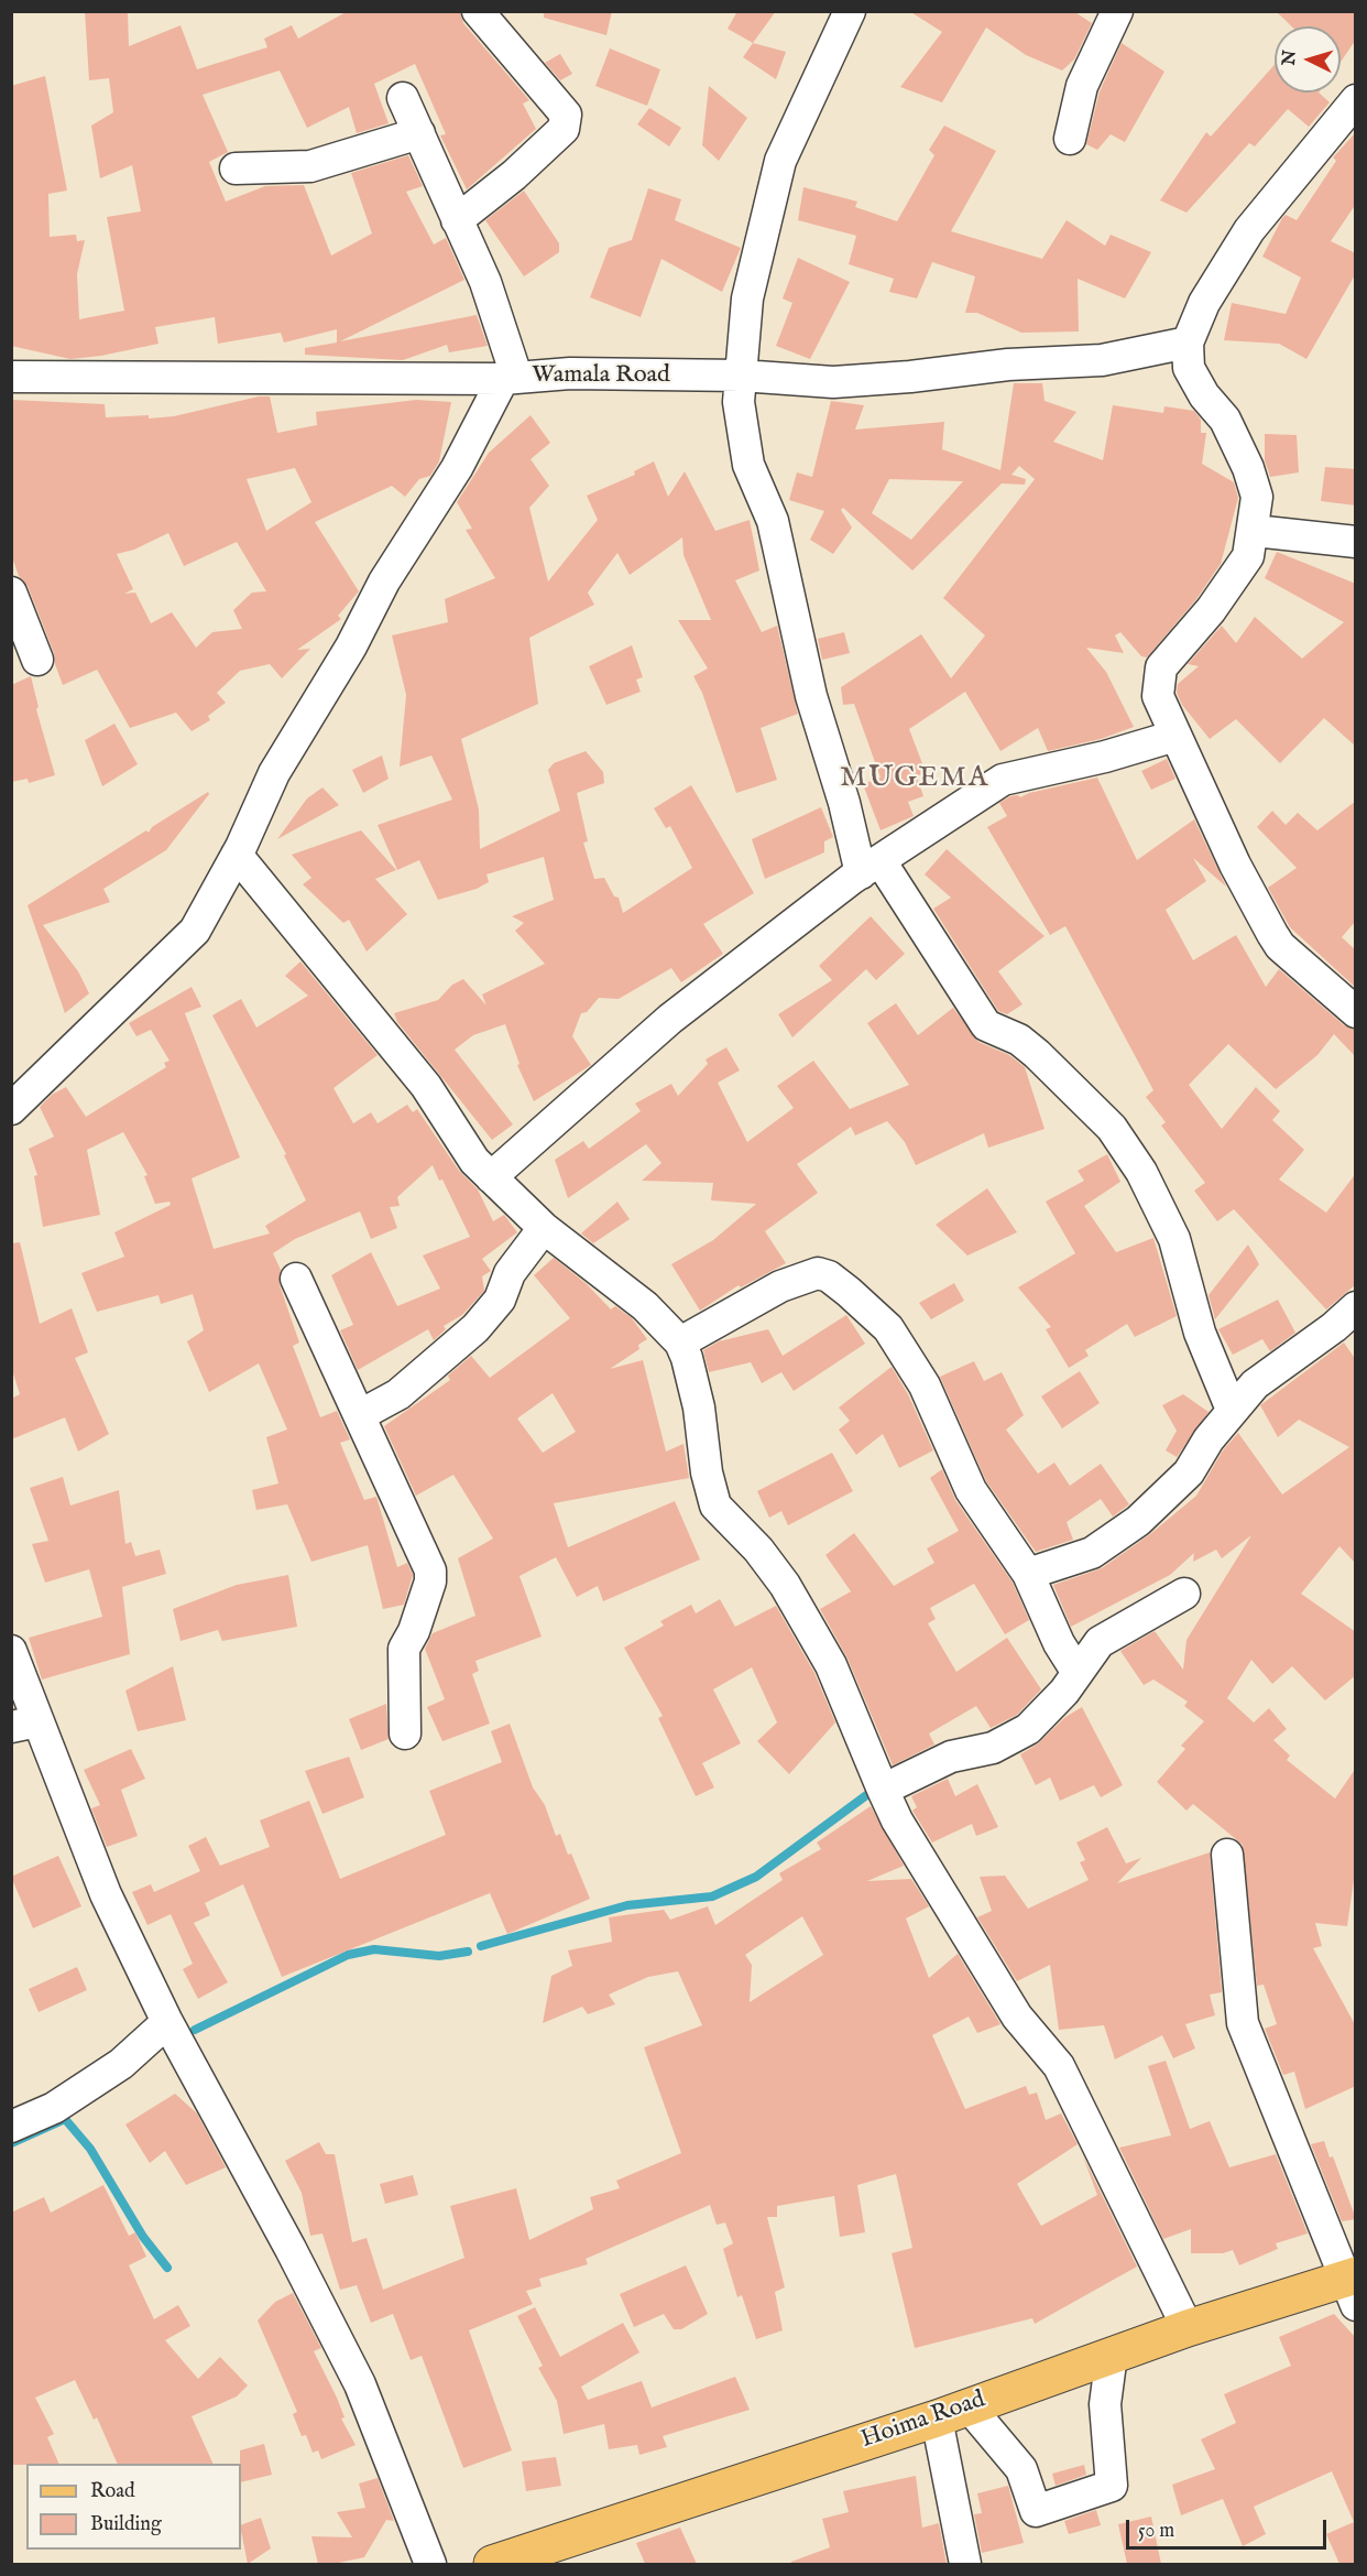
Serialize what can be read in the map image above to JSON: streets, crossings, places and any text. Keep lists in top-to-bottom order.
{
  "streets": {
    "main road": ["Hoima Road"],
    "street": ["Wamala Road"]
  },
  "districts": ["MUGEMA"],
  "legend": ["Road", "Building"],
  "scale_bar": "50 m",
  "north": "left"
}
